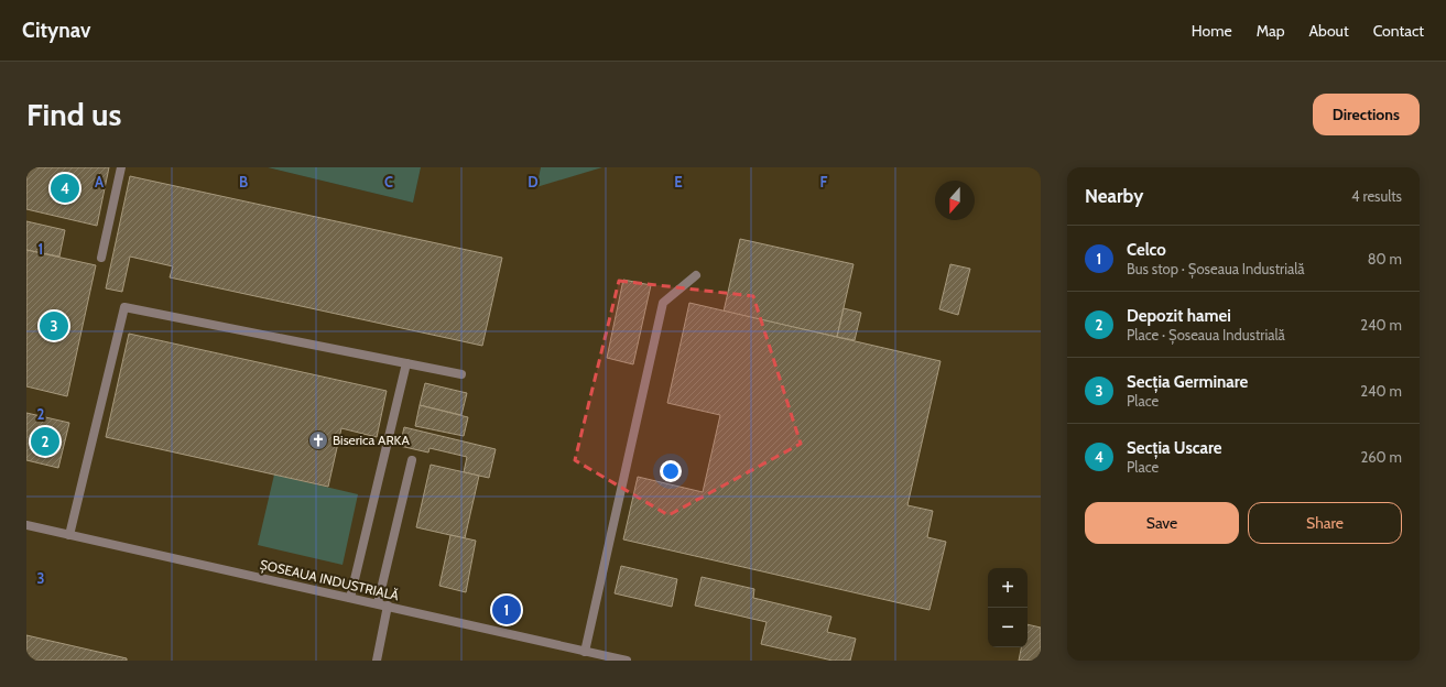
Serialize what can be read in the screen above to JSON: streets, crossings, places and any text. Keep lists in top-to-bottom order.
{
  "streets": {
    "street": ["ȘOSEAUA INDUSTRIALĂ"]
  },
  "places": {
    "church": ["Biserica ARKA"]
  },
  "north": "bottom",
  "page": {
    "header": "Citynav",
    "nav": [
      "Home",
      "Map",
      "About",
      "Contact"
    ],
    "buttons": [
      "Directions",
      ["Save", "Share"]
    ],
    "title": "Find us",
    "heading": ["Nearby", "4 results"],
    "pins": [
      "4",
      "3",
      "2",
      "1"
    ],
    "list": [
      {
        "mark": "1",
        "name": "Celco",
        "note": "Bus stop · Șoseaua Industrială",
        "value": "80 m"
      },
      {
        "mark": "2",
        "name": "Depozit hamei",
        "note": "Place · Șoseaua Industrială",
        "value": "240 m"
      },
      {
        "mark": "3",
        "name": "Secția Germinare",
        "note": "Place",
        "value": "240 m"
      },
      {
        "mark": "4",
        "name": "Secția Uscare",
        "note": "Place",
        "value": "260 m"
      }
    ],
    "map_buttons": ["+", "−"]
  },
  "grid": {
    "columns": [
      "A",
      "B",
      "C",
      "D",
      "E",
      "F"
    ],
    "rows": ["1", "2", "3"]
  }
}
